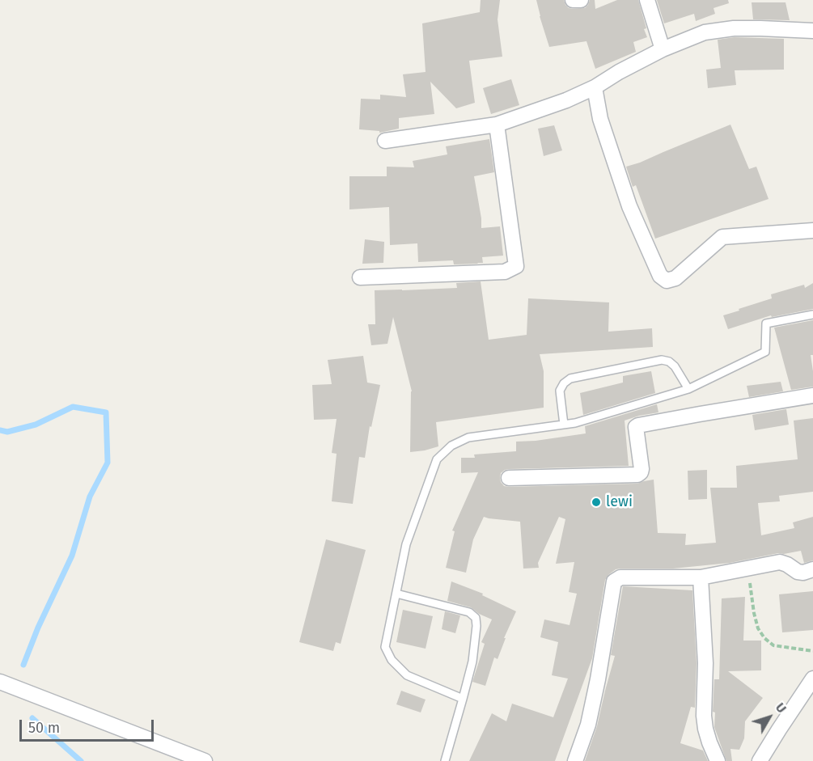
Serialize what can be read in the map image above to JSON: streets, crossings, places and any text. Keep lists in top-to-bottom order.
{
  "places": ["lewi"],
  "scale_bar": "50 m",
  "north": "top right"
}
